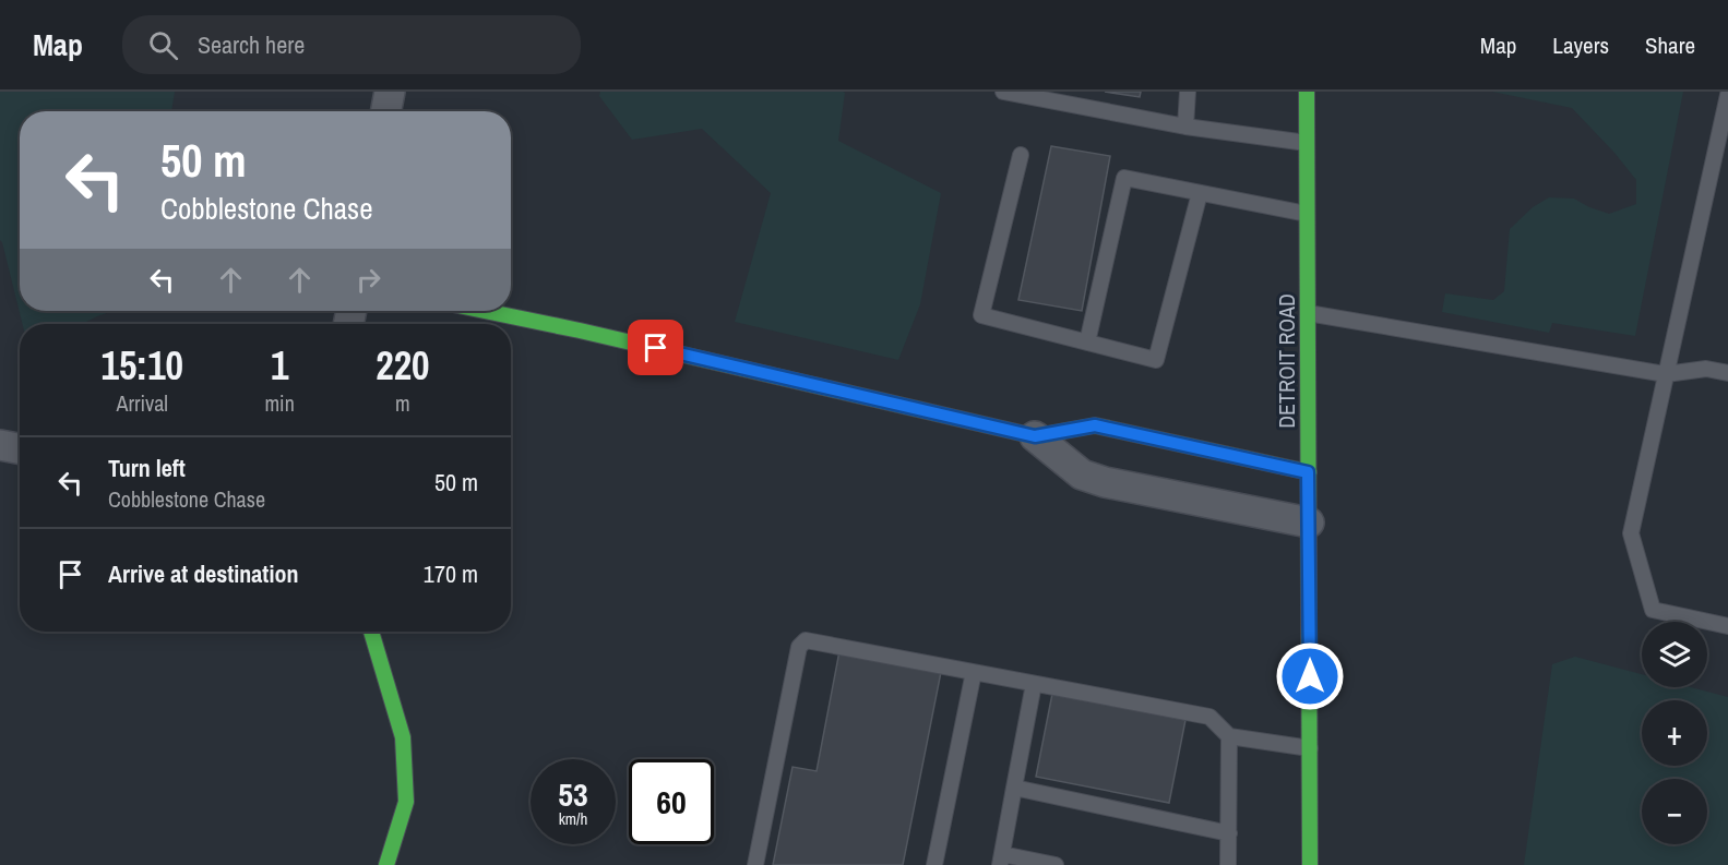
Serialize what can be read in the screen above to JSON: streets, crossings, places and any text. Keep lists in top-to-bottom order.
{
  "streets": {
    "street": ["DETROIT ROAD"]
  },
  "page": {
    "header": "Map",
    "search": "Search here",
    "nav": ["Map", "Layers", "Share"],
    "turn": ["50 m", "Cobblestone Chase"],
    "eta": [
      "15:10",
      "Arrival",
      "1",
      "min",
      "220",
      "m"
    ],
    "list": [
      {
        "name": "Turn left",
        "note": "Cobblestone Chase",
        "value": "50 m"
      },
      {
        "name": "Arrive at destination",
        "value": "170 m"
      }
    ],
    "map_buttons": ["+", "−"],
    "speed": "53 km/h",
    "limit": "60"
  }
}
